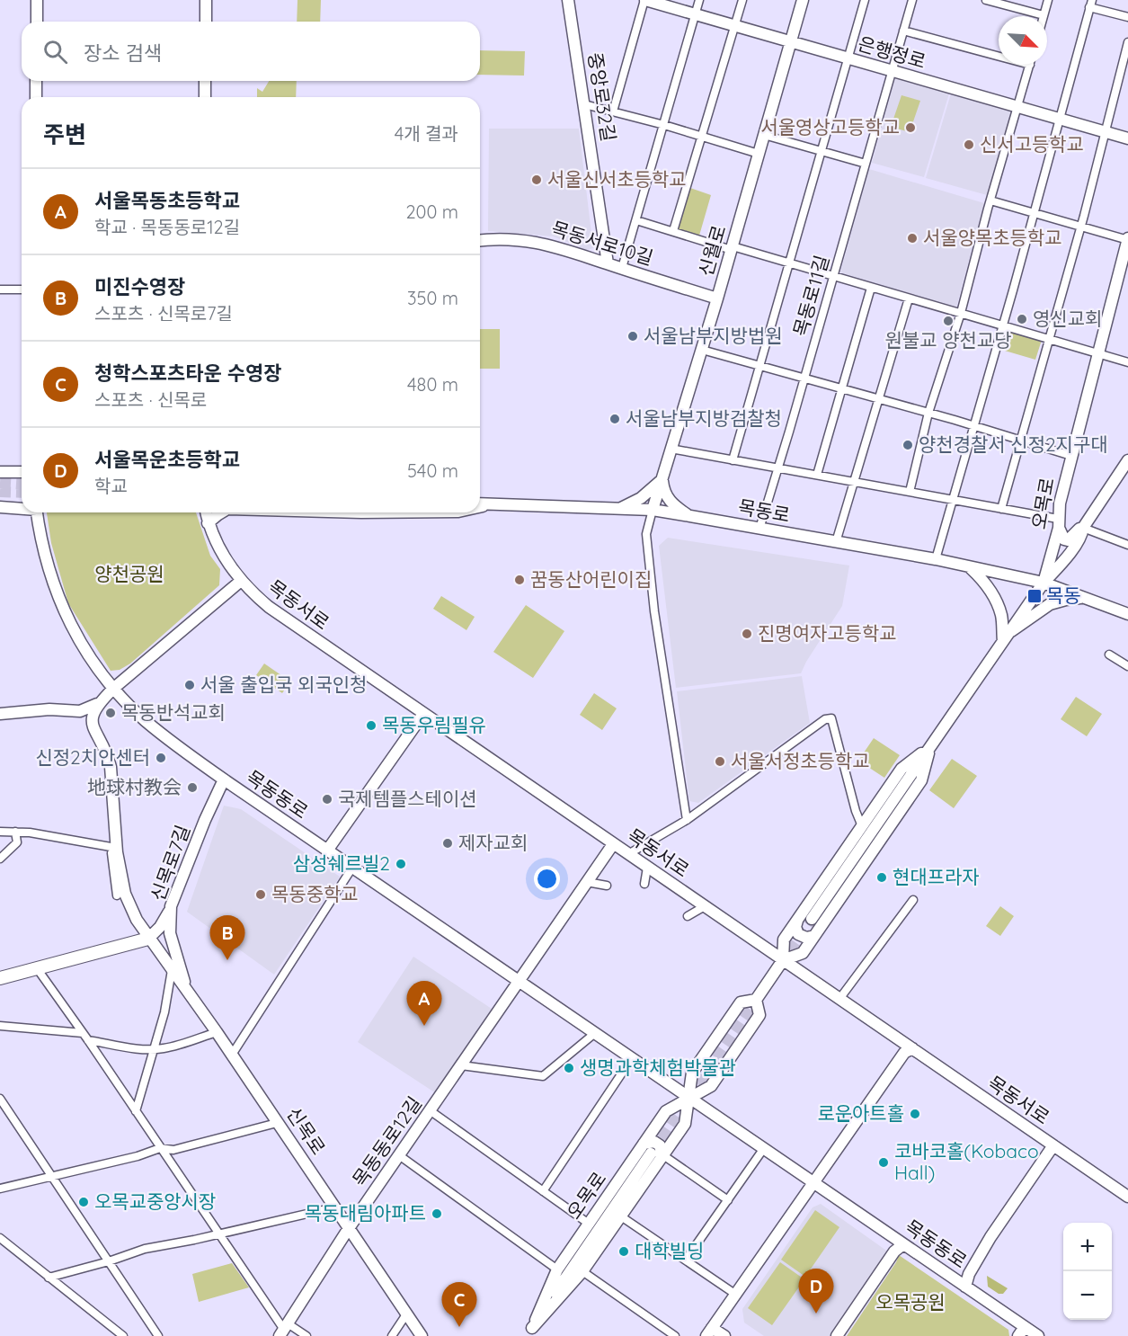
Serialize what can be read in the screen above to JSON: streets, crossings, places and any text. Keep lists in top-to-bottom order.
{
  "streets": {
    "main road": [
      "은행정로",
      "중앙로32길",
      "목동서로10길",
      "신월로",
      "오목로",
      "목동로",
      "목동서로",
      "목동동로",
      "신목로7길",
      "신목로",
      "목동동로12길"
    ],
    "street": ["목동로11길"]
  },
  "crossings": [
    ["은행정로", "신월로"],
    ["은행정로", "목동로11길"],
    ["중앙로32길", "목동서로10길"],
    ["목동서로10길", "신월로"],
    ["신월로", "목동로"],
    ["목동로11길", "목동로"],
    ["오목로", "목동로"],
    ["오목로", "목동서로"],
    ["오목로", "목동동로"],
    ["목동서로", "목동동로12길"],
    ["목동동로", "신목로7길"],
    ["목동동로", "목동동로12길"],
    ["신목로7길", "신목로"],
    ["신목로", "목동동로12길"]
  ],
  "parks": ["양천공원", "오목공원"],
  "places": {
    "other": [
      "서울영상고등학교",
      "신서고등학교",
      "서울신서초등학교",
      "서울양목초등학교",
      "영신교회",
      "원불교 양천교당",
      "서울남부지방법원",
      "서울남부지방검찰청",
      "양천경찰서 신정2지구대",
      "꿈동산어린이집",
      "진명여자고등학교",
      "서울 출입국 외국인청",
      "목동반석교회",
      "목동우림필유",
      "신정2치안센터",
      "서울서정초등학교",
      "地球村教会",
      "국제템플스테이션",
      "제자교회",
      "삼성쉐르빌2",
      "현대프라자",
      "목동중학교",
      "생명과학체험박물관",
      "로운아트홀",
      "코바코홀(Kobaco Hall)",
      "오목교중앙시장",
      "목동대림아파트",
      "대학빌딩"
    ],
    "transit": ["목동"]
  },
  "north": "bottom right",
  "page": {
    "search": "장소 검색",
    "heading": ["주변", "4개 결과"],
    "list": [
      {
        "mark": "A",
        "name": "서울목동초등학교",
        "note": "학교 · 목동동로12길",
        "value": "200 m"
      },
      {
        "mark": "B",
        "name": "미진수영장",
        "note": "스포츠 · 신목로7길",
        "value": "350 m"
      },
      {
        "mark": "C",
        "name": "청학스포츠타운 수영장",
        "note": "스포츠 · 신목로",
        "value": "480 m"
      },
      {
        "mark": "D",
        "name": "서울목운초등학교",
        "note": "학교",
        "value": "540 m"
      }
    ],
    "pins": [
      "B",
      "A",
      "D",
      "C"
    ],
    "map_buttons": ["+", "−"]
  }
}
